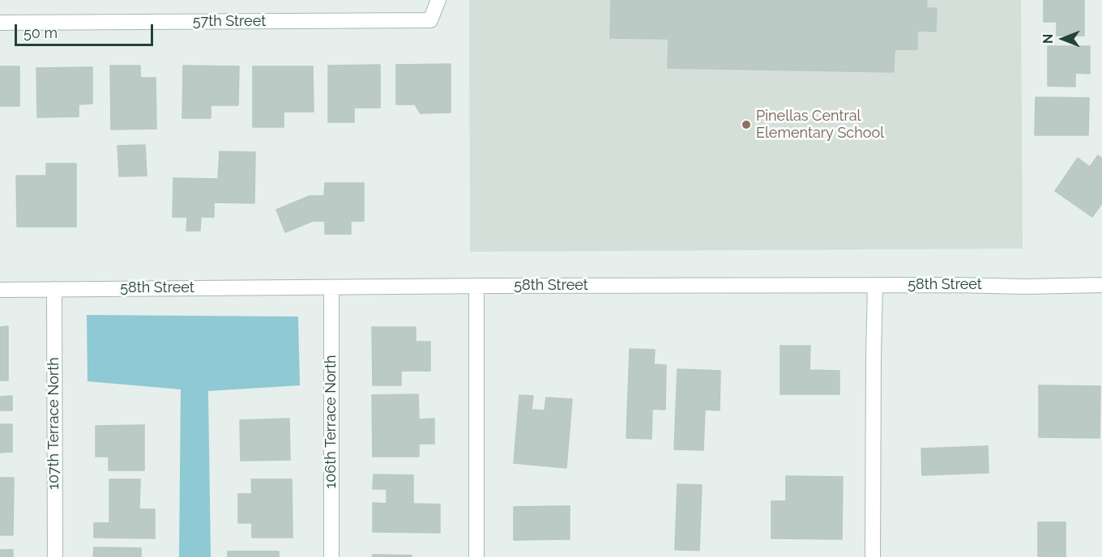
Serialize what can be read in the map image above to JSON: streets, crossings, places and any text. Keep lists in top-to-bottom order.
{
  "streets": {
    "street": [
      "57th Street",
      "58th Street",
      "106th Terrace North",
      "107th Terrace North"
    ]
  },
  "crossings": [
    ["58th Street", "106th Terrace North"],
    ["58th Street", "107th Terrace North"]
  ],
  "places": ["Pinellas Central Elementary School"],
  "scale_bar": "50 m",
  "north": "left"
}
